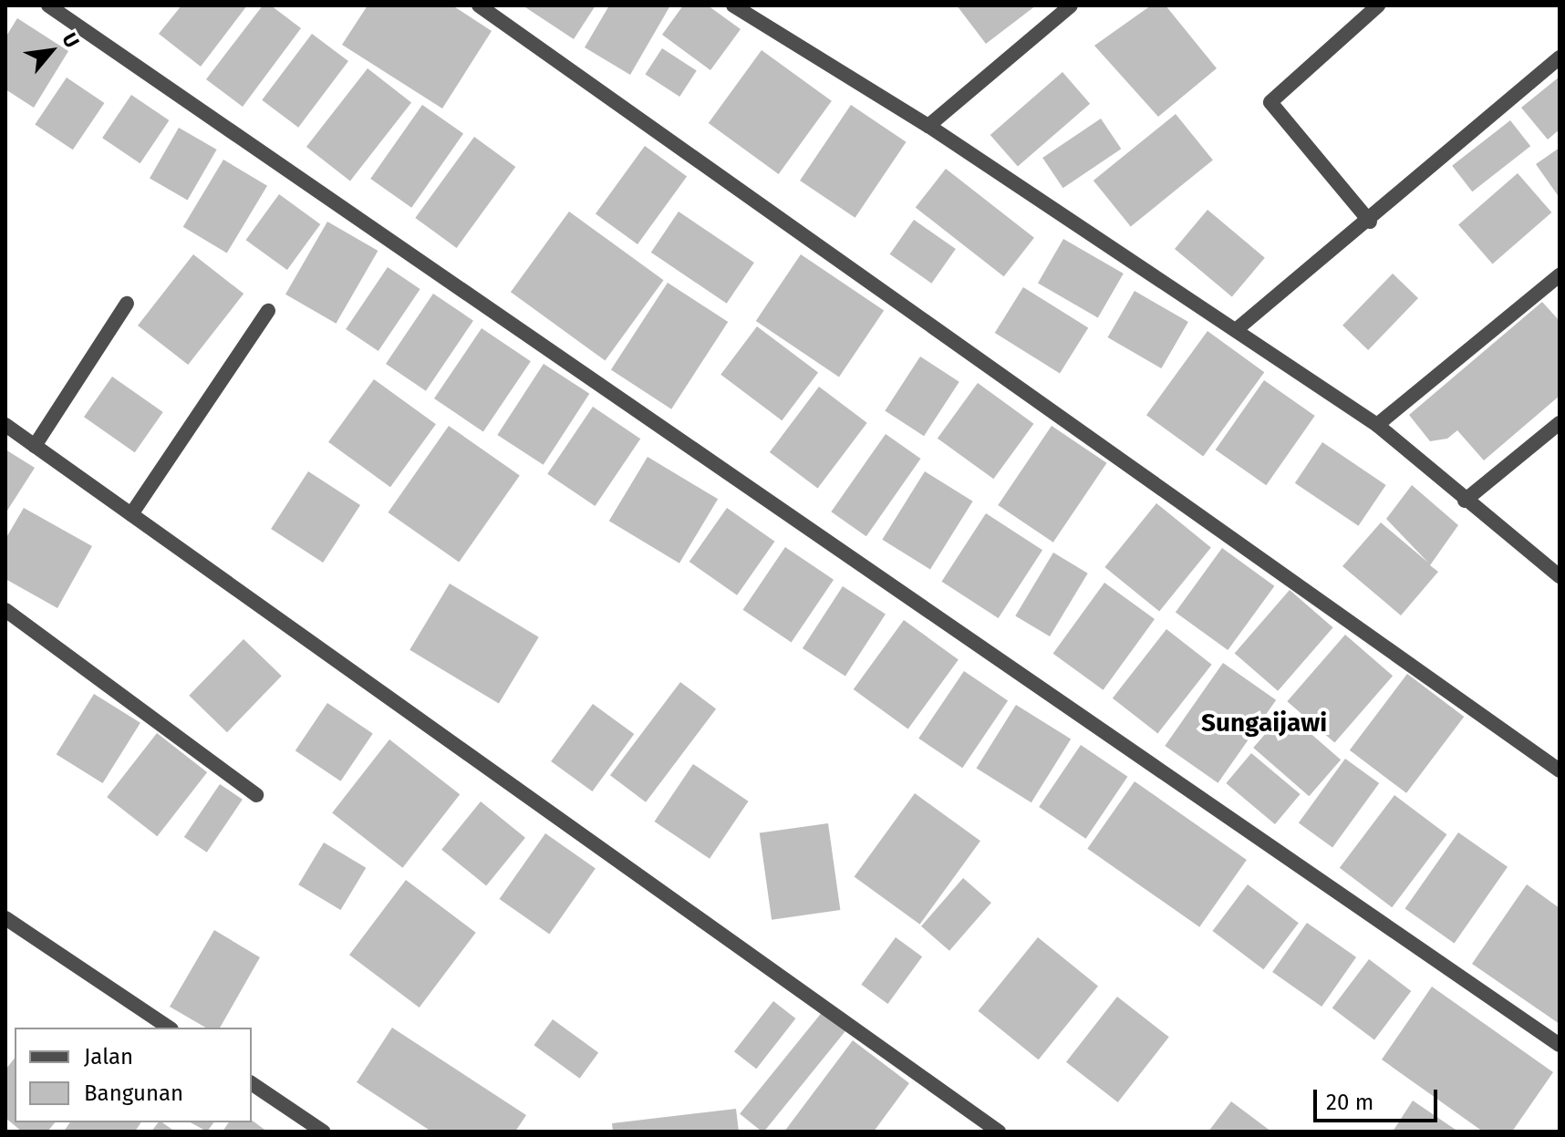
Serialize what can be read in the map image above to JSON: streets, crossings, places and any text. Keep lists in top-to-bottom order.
{
  "districts": ["Sungaijawi"],
  "legend": ["Jalan", "Bangunan"],
  "scale_bar": "20 m",
  "north": "top right"
}
